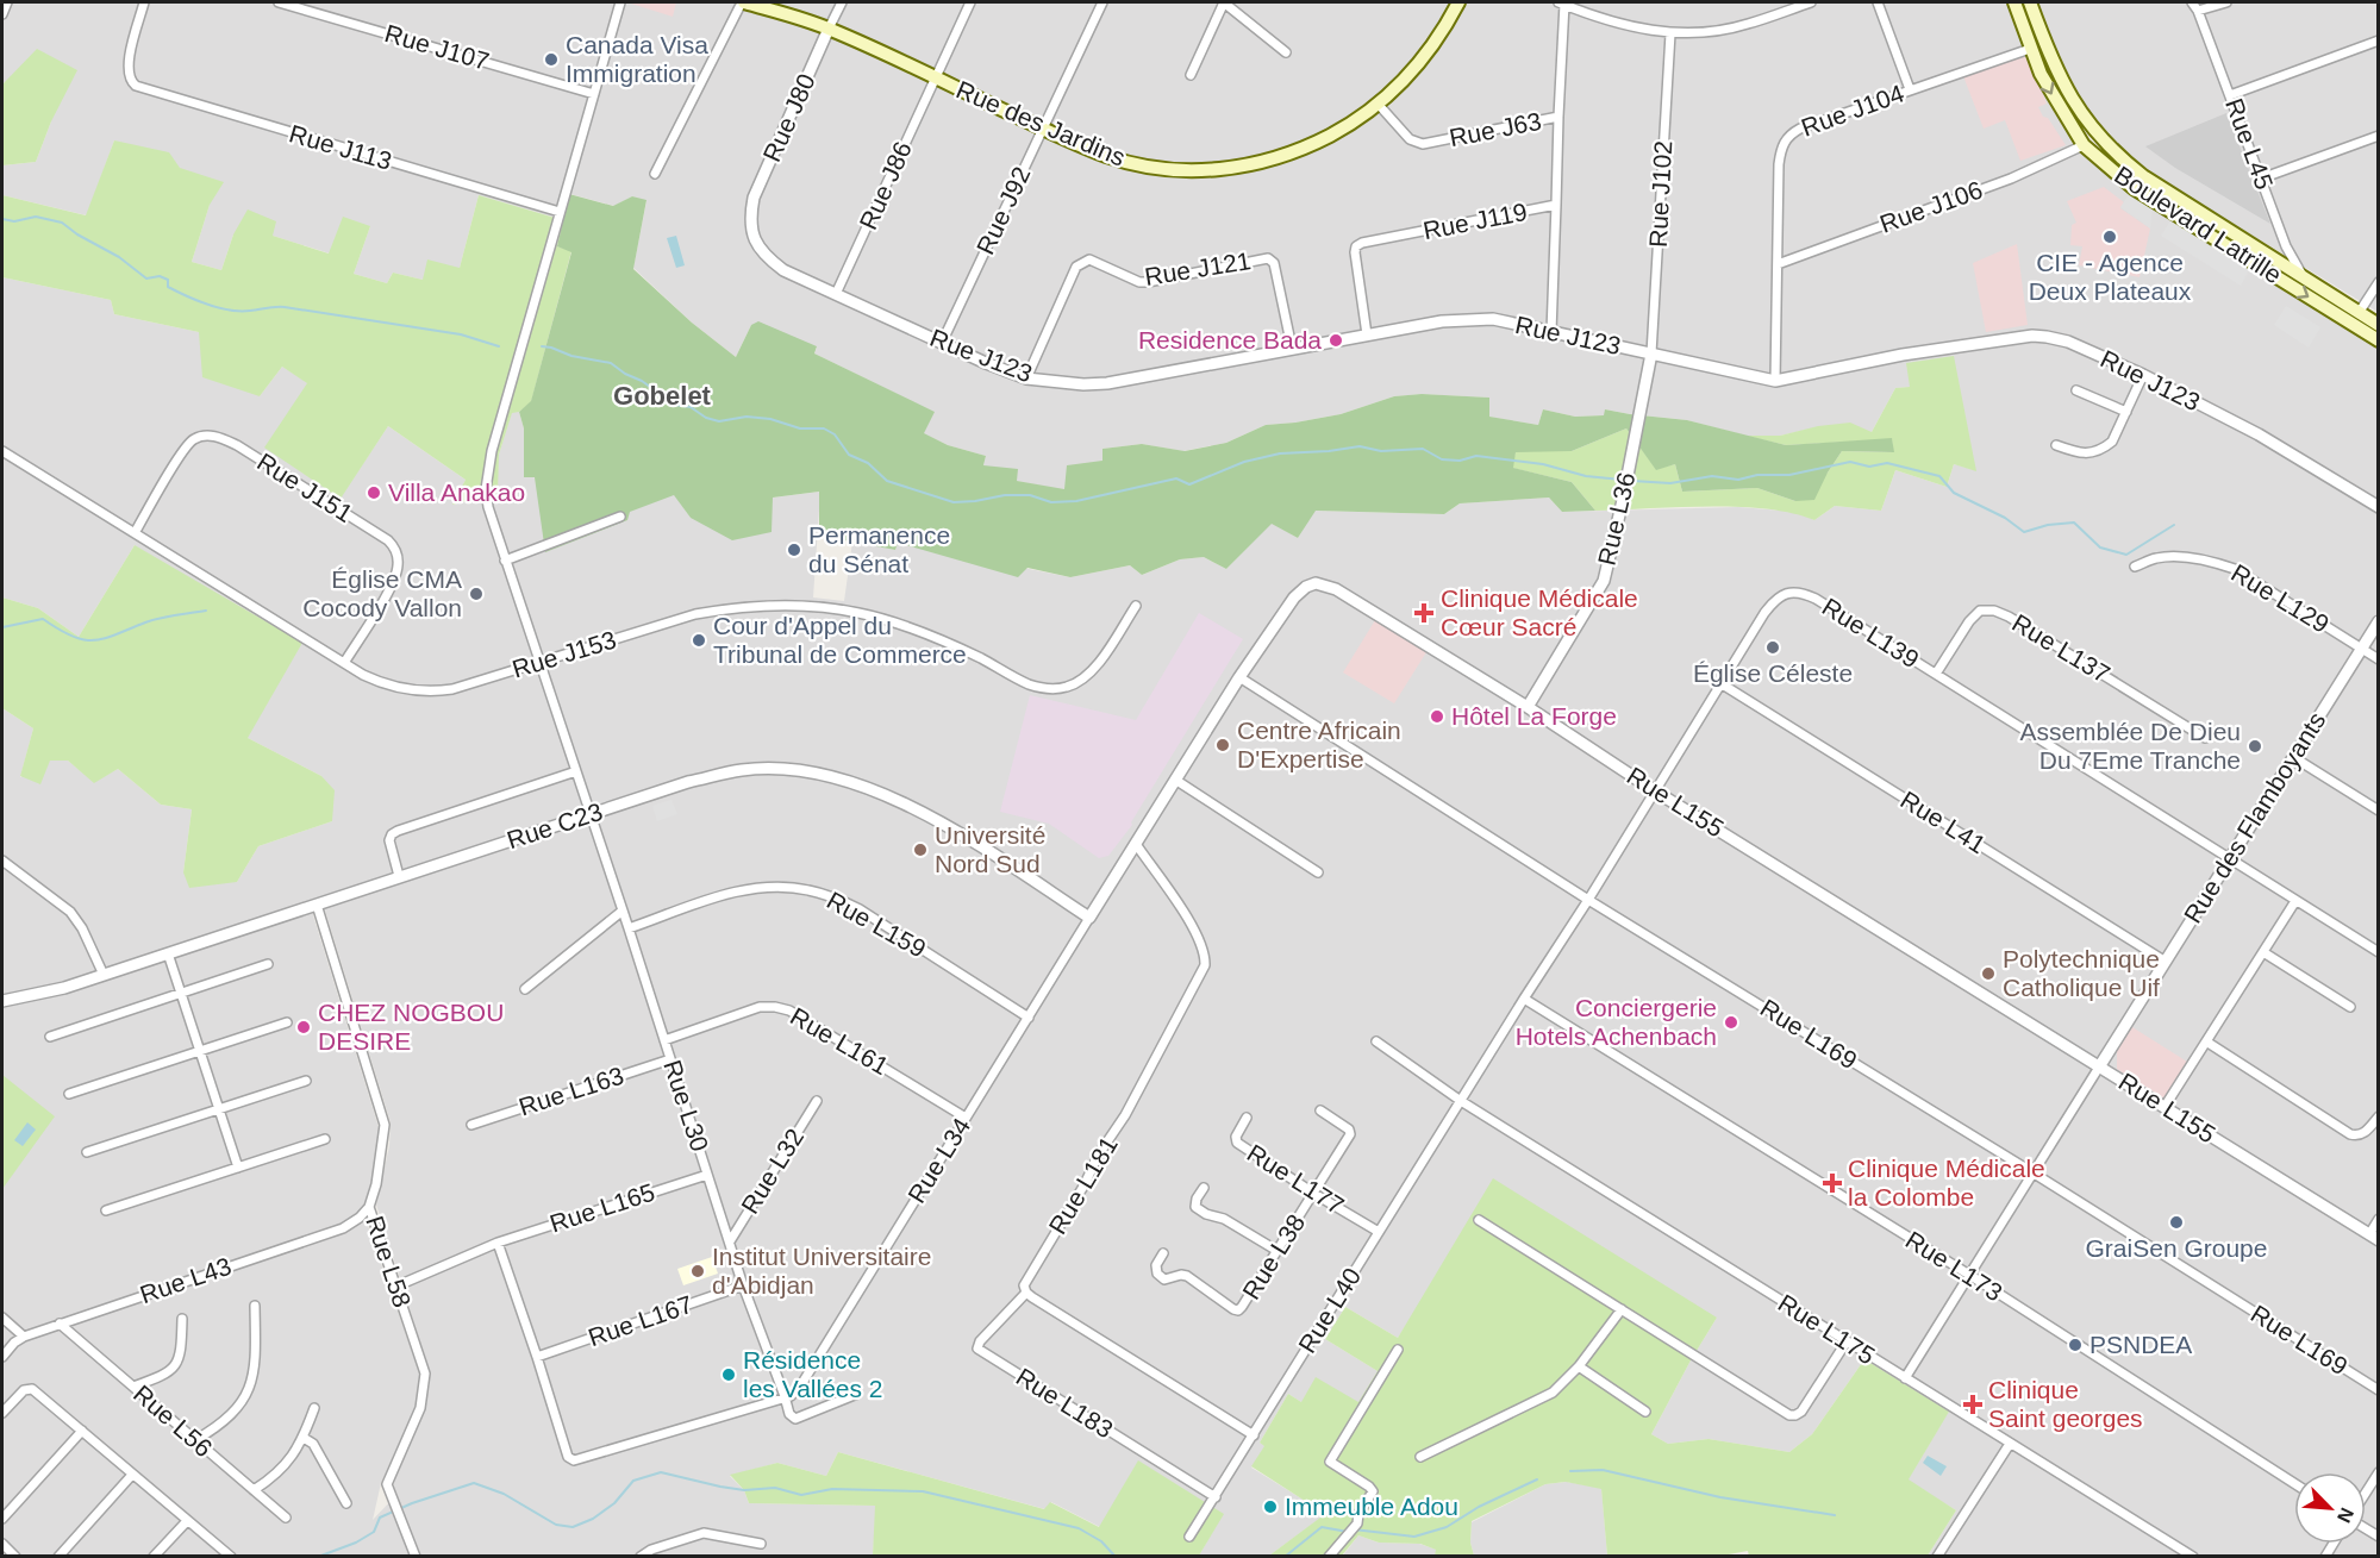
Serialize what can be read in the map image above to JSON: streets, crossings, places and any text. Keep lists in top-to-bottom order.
{
  "streets": {
    "main road": ["Rue des Jardins", "Boulevard Latrille"],
    "street": [
      "Rue J107",
      "Rue J104",
      "Rue J80",
      "Rue J63",
      "Rue L45",
      "Rue J113",
      "Rue J86",
      "Rue J102",
      "Rue J106",
      "Rue J92",
      "Rue J119",
      "Rue J121",
      "Rue J123",
      "Rue J151",
      "Rue L36",
      "Rue L129",
      "Rue L139",
      "Rue L137",
      "Rue J153",
      "Rue L155",
      "Rue des Flamboyants",
      "Rue L41",
      "Rue C23",
      "Rue L159",
      "Rue L169",
      "Rue L161",
      "Rue L163",
      "Rue L30",
      "Rue L34",
      "Rue L32",
      "Rue L177",
      "Rue L181",
      "Rue L165",
      "Rue L38",
      "Rue L58",
      "Rue L173",
      "Rue L43",
      "Rue L40",
      "Rue L167",
      "Rue L175",
      "Rue L183",
      "Rue L56"
    ]
  },
  "crossings": [
    ["Rue J107", "Rue L30"],
    ["Rue J104", "Rue J106"],
    ["Rue J104", "Boulevard Latrille"],
    ["Rue J104", "Rue J123"],
    ["Rue J80", "Rue des Jardins"],
    ["Rue J80", "Rue J123"],
    ["Rue des Jardins", "Rue J63"],
    ["Rue des Jardins", "Rue J86"],
    ["Rue des Jardins", "Rue J92"],
    ["Rue L45", "Boulevard Latrille"],
    ["Rue J113", "Rue L30"],
    ["Rue J86", "Rue J123"],
    ["Rue J102", "Rue J123"],
    ["Rue J102", "Rue L36"],
    ["Rue J106", "Boulevard Latrille"],
    ["Rue J92", "Rue J123"],
    ["Rue J119", "Rue J123"],
    ["Rue J121", "Rue J123"],
    ["Rue J123", "Rue L36"],
    ["Rue J151", "Rue J153"],
    ["Rue L36", "Rue L155"],
    ["Rue L129", "Rue des Flamboyants"],
    ["Rue L139", "Rue L137"],
    ["Rue L139", "Rue L155"],
    ["Rue L139", "Rue des Flamboyants"],
    ["Rue L139", "Rue L41"],
    ["Rue L139", "Rue L169"],
    ["Rue L139", "Rue L173"],
    ["Rue L139", "Rue L40"],
    ["Rue L139", "Rue L175"],
    ["Rue J153", "Rue L30"],
    ["Rue L155", "Rue des Flamboyants"],
    ["Rue L155", "Rue C23"],
    ["Rue L155", "Rue L169"],
    ["Rue L155", "Rue L34"],
    ["Rue L155", "Rue L181"],
    ["Rue des Flamboyants", "Rue L41"],
    ["Rue des Flamboyants", "Rue L169"],
    ["Rue des Flamboyants", "Rue L173"],
    ["Rue des Flamboyants", "Rue L175"],
    ["Rue C23", "Rue L30"],
    ["Rue C23", "Rue L34"],
    ["Rue C23", "Rue L58"],
    ["Rue L159", "Rue L30"],
    ["Rue L159", "Rue L34"],
    ["Rue L161", "Rue L30"],
    ["Rue L161", "Rue L34"],
    ["Rue L163", "Rue L30"],
    ["Rue L30", "Rue L34"],
    ["Rue L30", "Rue L32"],
    ["Rue L30", "Rue L165"],
    ["Rue L30", "Rue L167"],
    ["Rue L177", "Rue L38"],
    ["Rue L177", "Rue L40"],
    ["Rue L181", "Rue L183"],
    ["Rue L165", "Rue L58"],
    ["Rue L58", "Rue L43"],
    ["Rue L43", "Rue L56"],
    ["Rue L40", "Rue L183"]
  ],
  "districts": ["Gobelet"],
  "places": {
    "other": [
      "Canada Visa Immigration",
      "CIE - Agence Deux Plateaux",
      "Residence Bada",
      "Villa Anakao",
      "Permanence du Sénat",
      "Église CMA Cocody Vallon",
      "Cour d'Appel du Tribunal de Commerce",
      "Église Céleste",
      "Hôtel La Forge",
      "Centre Africain D'Expertise",
      "Assemblée De Dieu Du 7Eme Tranche",
      "Université Nord Sud",
      "Polytechnique Catholique Uif",
      "Conciergerie Hotels Achenbach",
      "CHEZ NOGBOU DESIRE",
      "GraiSen Groupe",
      "Institut Universitaire d'Abidjan",
      "PSNDEA",
      "Résidence les Vallées 2",
      "Immeuble Adou"
    ],
    "health": ["Clinique Médicale Cœur Sacré", "Clinique Médicale la Colombe", "Clinique Saint georges"]
  },
  "north": "bottom right"
}
